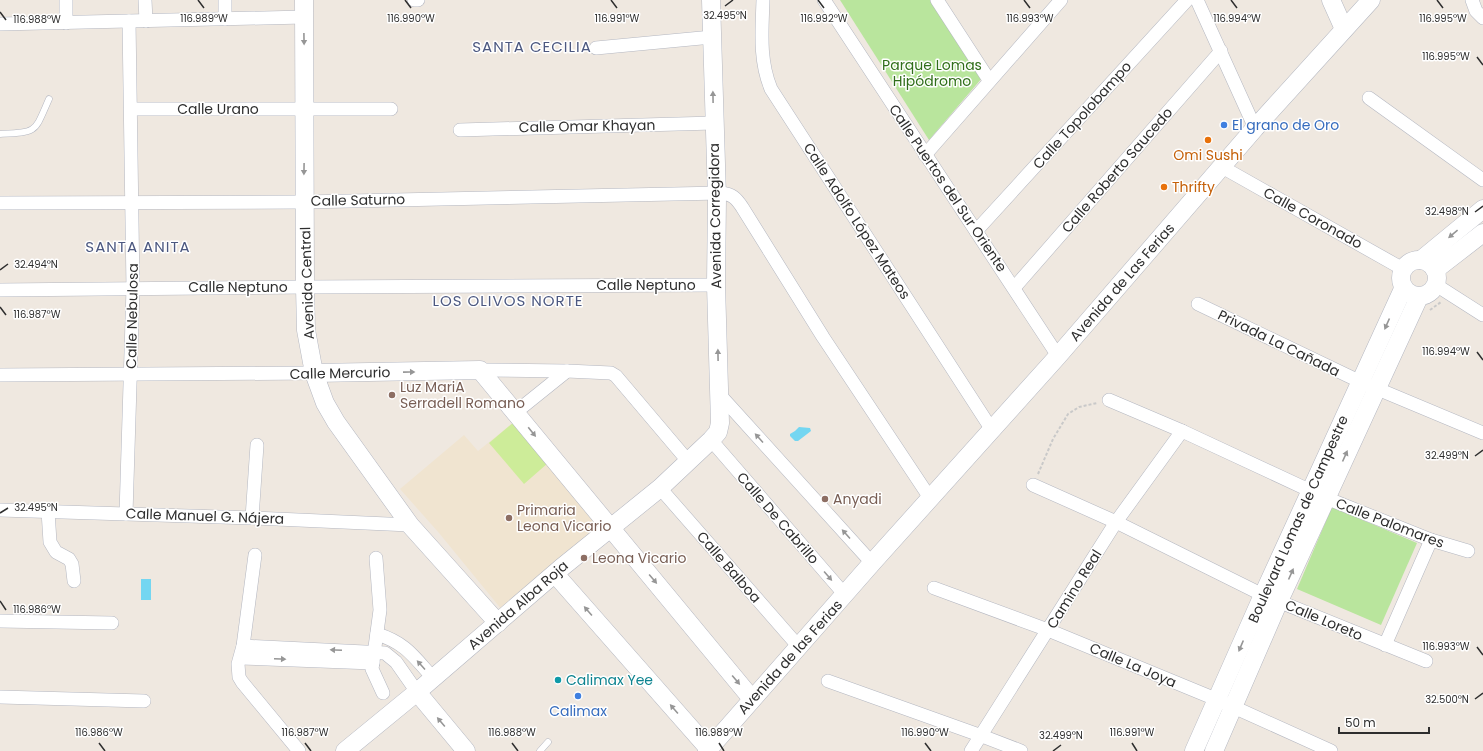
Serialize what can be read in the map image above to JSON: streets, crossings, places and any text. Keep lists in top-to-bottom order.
{
  "streets": {
    "main road": [
      "Avenida Corregidora",
      "Avenida de Las Ferias",
      "Avenida Central",
      "Calle Mercurio",
      "Boulevard Lomas de Campestre",
      "Avenida Alba Roja",
      "Avenida de las Ferias"
    ],
    "street": [
      "Calle Urano",
      "Calle Topolobampo",
      "Calle Omar Khayan",
      "Calle Roberto Saucedo",
      "Calle Puertos del Sur Oriente",
      "Calle Saturno",
      "Calle Coronado",
      "Calle Adolfo López Mateos",
      "Calle Neptuno",
      "Calle Nebulosa",
      "Privada La Cañada",
      "Calle Manuel G. Nájera",
      "Calle De Cabrillo",
      "Calle Palomares",
      "Calle Balboa",
      "Camino Real",
      "Calle Loreto",
      "Calle La Joya"
    ]
  },
  "crossings": [
    ["Calle Urano", "Avenida Central"],
    ["Calle Urano", "Calle Nebulosa"],
    ["Calle Topolobampo", "Calle Puertos del Sur Oriente"],
    ["Calle Omar Khayan", "Avenida Corregidora"],
    ["Calle Roberto Saucedo", "Calle Puertos del Sur Oriente"],
    ["Calle Puertos del Sur Oriente", "Avenida de Las Ferias"],
    ["Calle Saturno", "Avenida Corregidora"],
    ["Calle Saturno", "Avenida Central"],
    ["Calle Saturno", "Calle Nebulosa"],
    ["Avenida Corregidora", "Calle Neptuno"],
    ["Avenida Corregidora", "Avenida Alba Roja"],
    ["Calle Coronado", "Avenida de Las Ferias"],
    ["Calle Coronado", "Boulevard Lomas de Campestre"],
    ["Calle Adolfo López Mateos", "Avenida de Las Ferias"],
    ["Avenida de Las Ferias", "Avenida de las Ferias"],
    ["Avenida Central", "Calle Neptuno"],
    ["Avenida Central", "Calle Mercurio"],
    ["Avenida Central", "Calle Manuel G. Nájera"],
    ["Avenida Central", "Avenida Alba Roja"],
    ["Calle Neptuno", "Calle Nebulosa"],
    ["Calle Nebulosa", "Calle Mercurio"],
    ["Calle Nebulosa", "Calle Manuel G. Nájera"],
    ["Privada La Cañada", "Boulevard Lomas de Campestre"],
    ["Calle Mercurio", "Avenida Alba Roja"],
    ["Calle De Cabrillo", "Avenida Alba Roja"],
    ["Calle De Cabrillo", "Avenida de las Ferias"],
    ["Boulevard Lomas de Campestre", "Calle Palomares"],
    ["Boulevard Lomas de Campestre", "Calle Loreto"],
    ["Boulevard Lomas de Campestre", "Calle La Joya"],
    ["Calle Palomares", "Camino Real"],
    ["Calle Balboa", "Avenida Alba Roja"],
    ["Calle Balboa", "Avenida de las Ferias"],
    ["Camino Real", "Calle Loreto"],
    ["Camino Real", "Calle La Joya"]
  ],
  "one_way": ["Avenida Corregidora"],
  "districts": ["SANTA CECILIA", "SANTA ANITA", "LOS OLIVOS NORTE"],
  "parks": ["Parque Lomas Hipódromo"],
  "places": [
    "El grano de Oro",
    "Omi Sushi",
    "Thrifty",
    "Luz MariA Serradell Romano",
    "Anyadi",
    "Primaria Leona Vicario",
    "Leona Vicario",
    "Calimax Yee",
    "Calimax"
  ],
  "scale_bar": "50 m",
  "coordinates": [
    "32.495°N",
    "116.989°W",
    "116.991°W",
    "116.992°W",
    "116.993°W",
    "116.994°W",
    "116.995°W",
    "116.990°W",
    "116.988°W",
    "32.498°N",
    "32.494°N",
    "116.987°W",
    "32.499°N",
    "116.986°W",
    "32.500°N"
  ]
}
